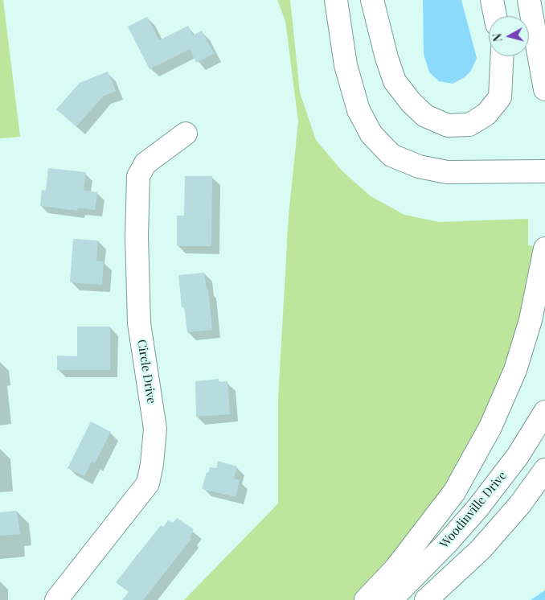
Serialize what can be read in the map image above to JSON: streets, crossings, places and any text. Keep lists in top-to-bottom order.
{
  "streets": {
    "main road": ["Circle Drive", "Woodinville Drive"]
  },
  "north": "left"
}
